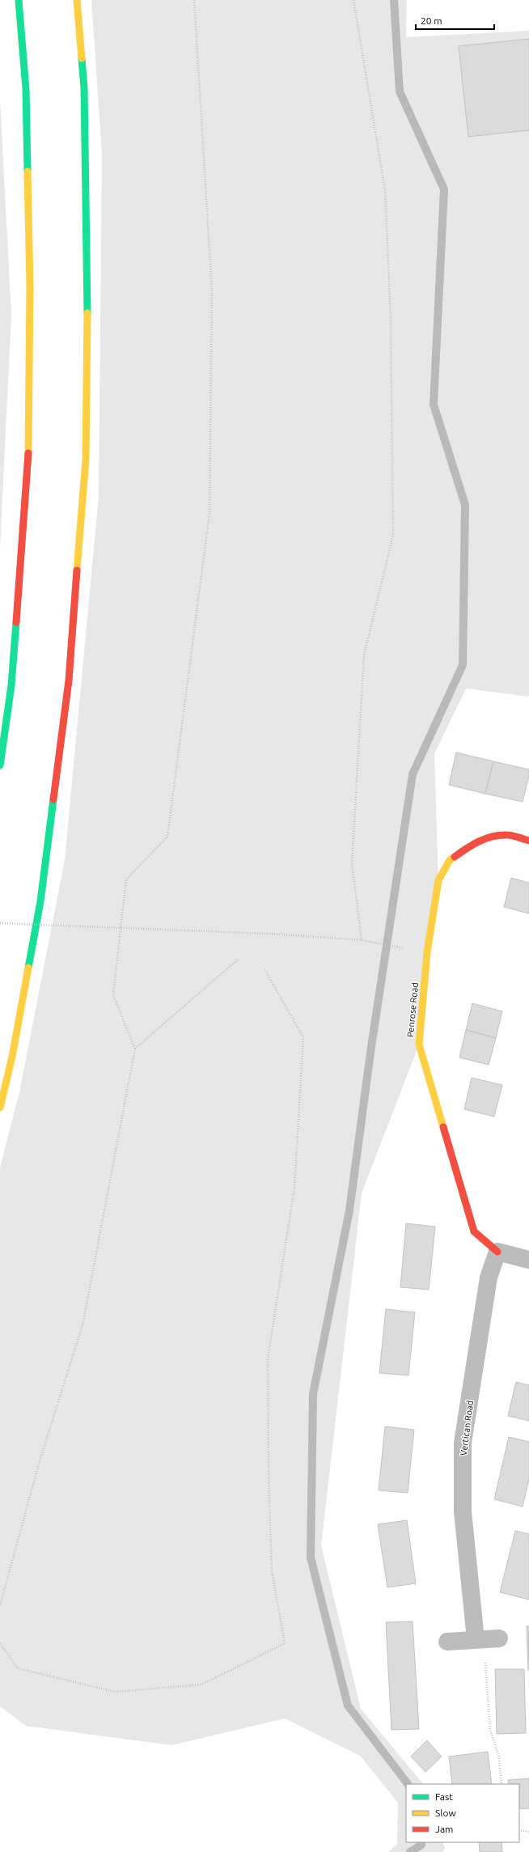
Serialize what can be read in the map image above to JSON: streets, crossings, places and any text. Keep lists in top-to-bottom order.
{
  "streets": {
    "main road": ["Penrose Road"],
    "street": ["Vertican Road"]
  },
  "crossings": [
    ["Penrose Road", "Vertican Road"]
  ],
  "legend": ["Fast", "Slow", "Jam"],
  "scale_bar": "20 m"
}
